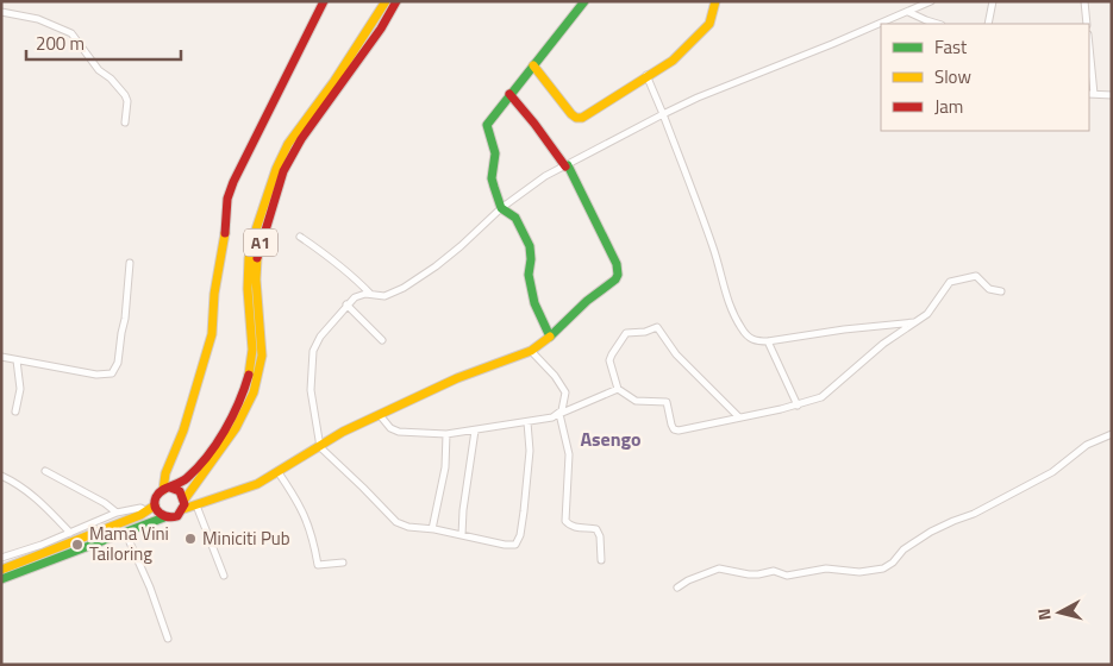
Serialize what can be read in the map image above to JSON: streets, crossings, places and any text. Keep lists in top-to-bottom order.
{
  "streets": {
    "main road": ["A1"]
  },
  "districts": ["Asengo"],
  "places": ["Miniciti Pub", "Mama Vini Tailoring"],
  "legend": ["Fast", "Slow", "Jam"],
  "scale_bar": "200 m",
  "north": "left"
}
